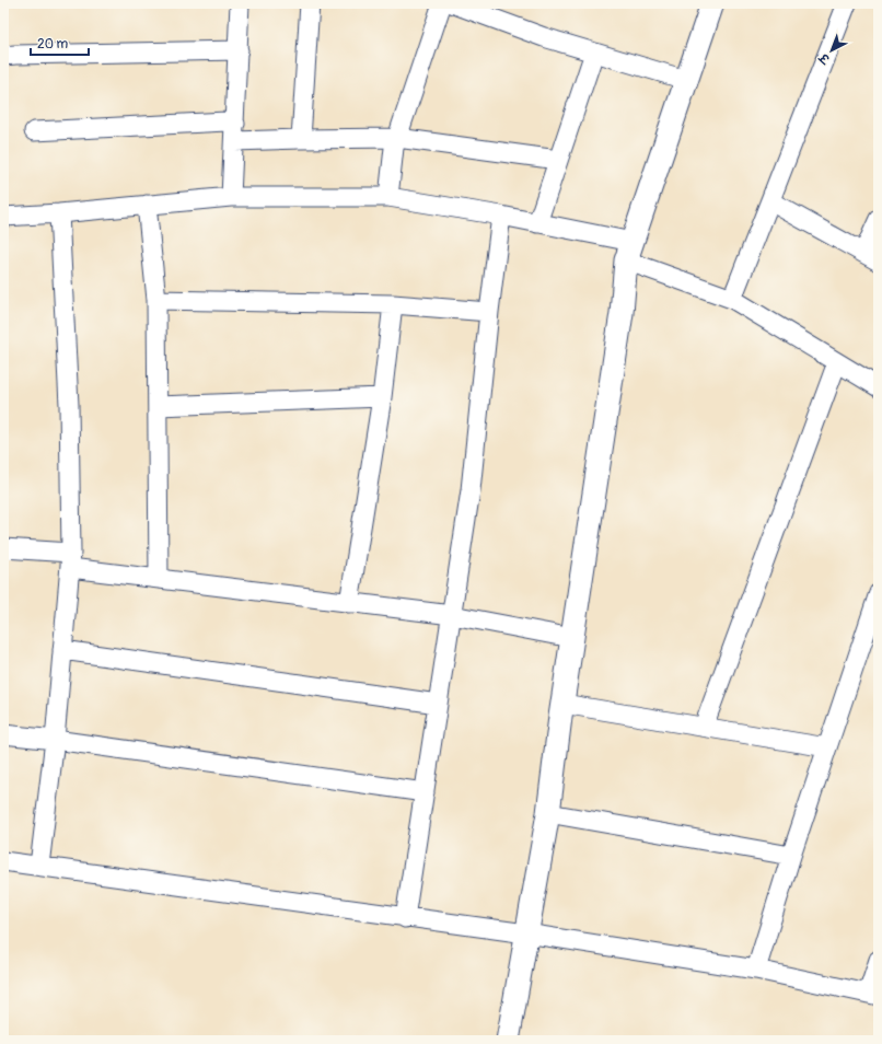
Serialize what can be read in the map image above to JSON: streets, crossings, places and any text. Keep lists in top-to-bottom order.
{
  "scale_bar": "20 m",
  "north": "bottom left"
}
